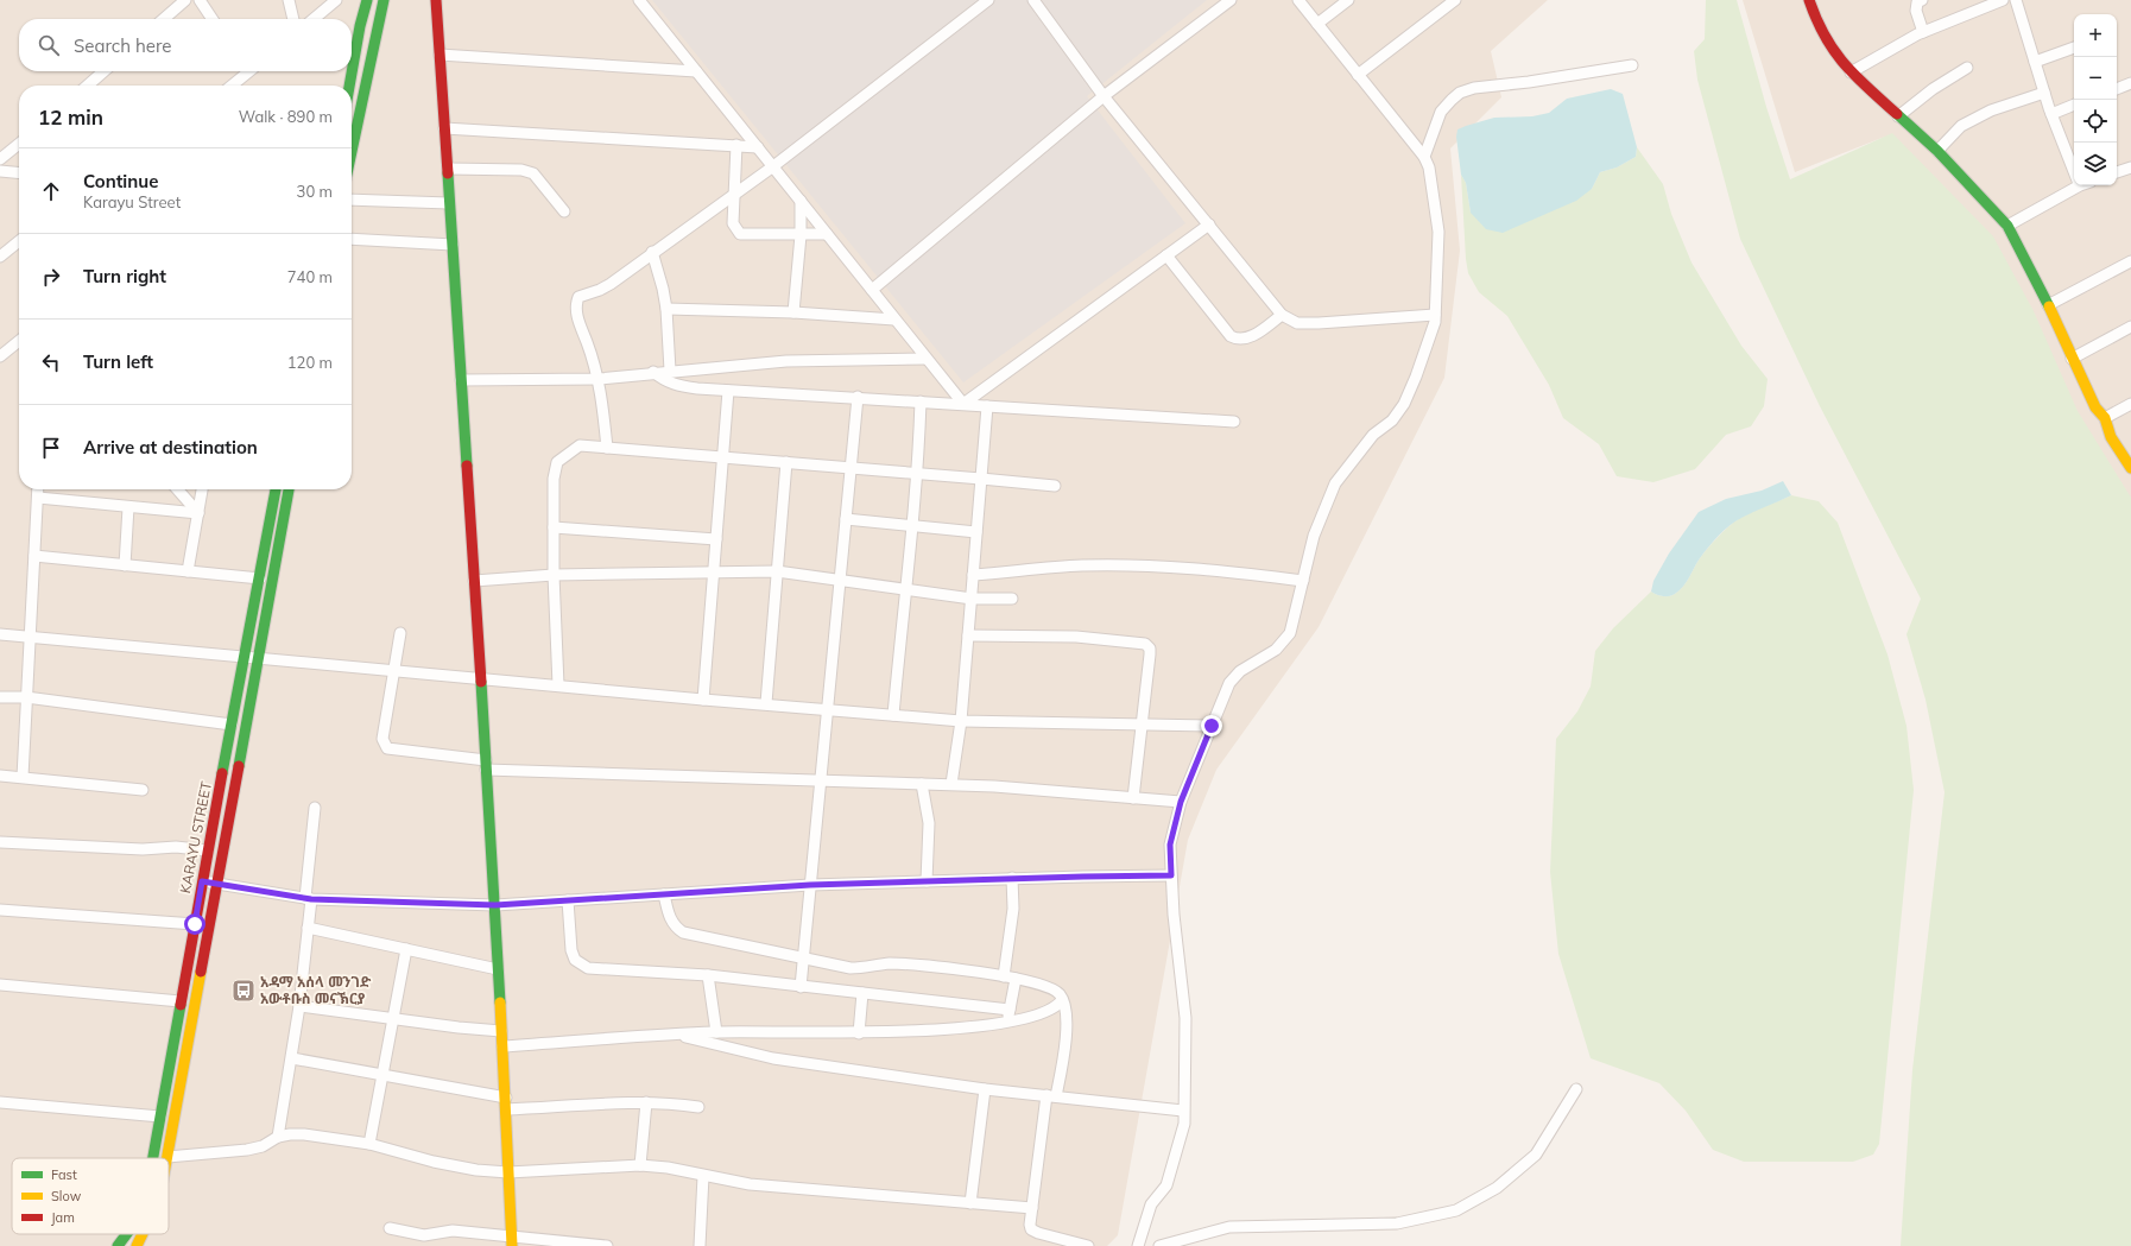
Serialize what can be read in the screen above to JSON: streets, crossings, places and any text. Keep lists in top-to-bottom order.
{
  "streets": {
    "main road": ["KARAYU STREET"]
  },
  "places": {
    "bus stop": ["አዳማ አሰላ መንገድ አውቶቡስ መናኽርያ"]
  },
  "legend": ["Fast", "Slow", "Jam"],
  "page": {
    "map_buttons": ["+", "−"],
    "search": "Search here",
    "heading": ["12 min", "Walk · 890 m"],
    "list": [
      ["Continue", "Karayu Street", "30 m"],
      ["Turn right", "740 m"],
      ["Turn left", "120 m"],
      "Arrive at destination"
    ]
  }
}
